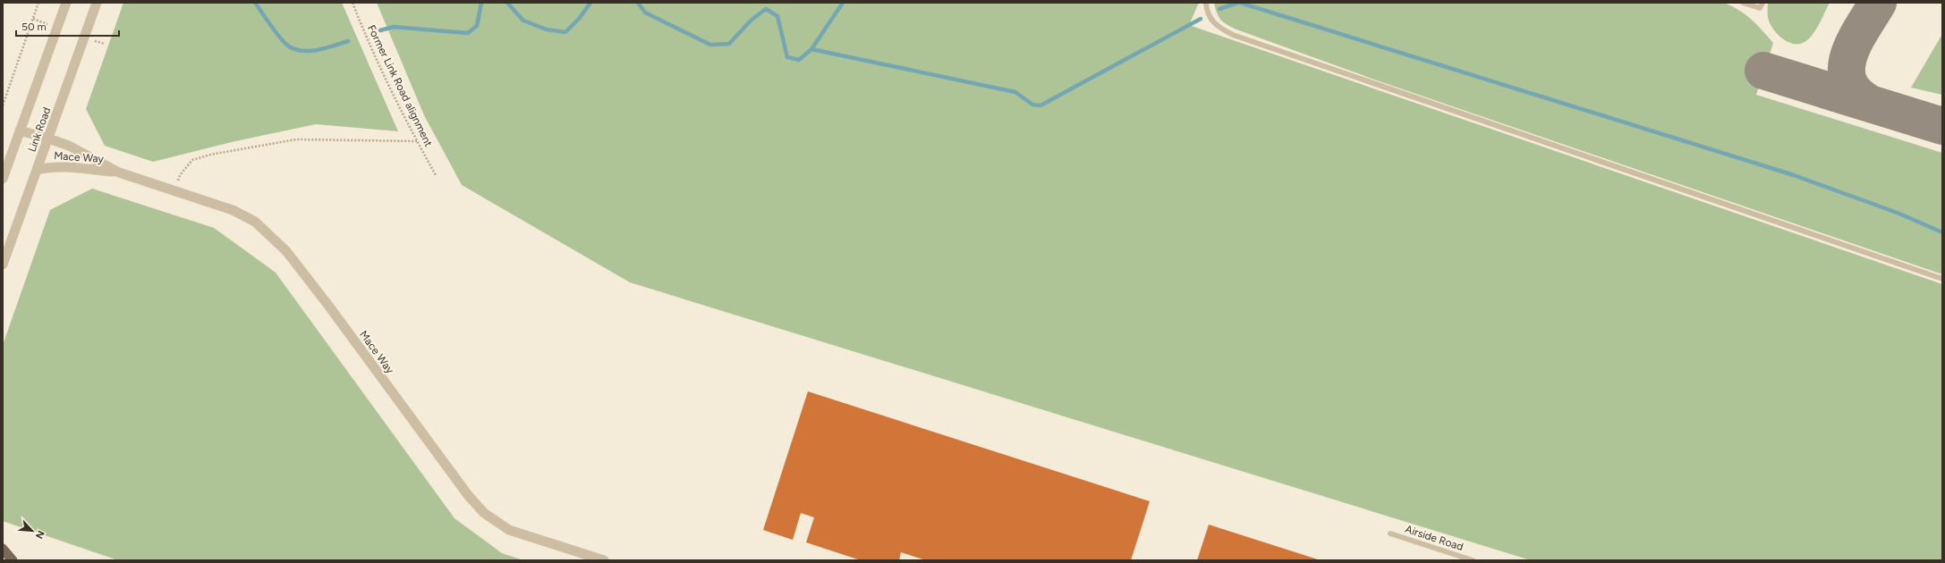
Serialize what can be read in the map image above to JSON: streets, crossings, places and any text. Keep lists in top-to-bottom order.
{
  "streets": {
    "street": ["Link Road", "Mace Way"],
    "lane": ["Airside Road"],
    "path": ["Former Link Road alignment"]
  },
  "crossings": [
    ["Link Road", "Mace Way"]
  ],
  "scale_bar": "50 m",
  "north": "bottom right"
}
